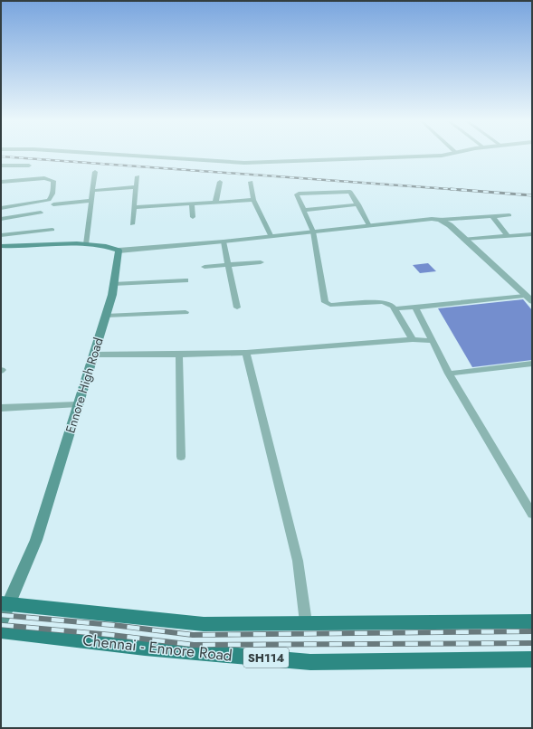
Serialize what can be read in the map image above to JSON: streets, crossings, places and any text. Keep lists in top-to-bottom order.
{
  "streets": {
    "main road": ["Ennore High Road", "Chennai - Ennore Road", "SH114"]
  },
  "crossings": [
    ["Ennore High Road", "Chennai - Ennore Road"]
  ]
}
